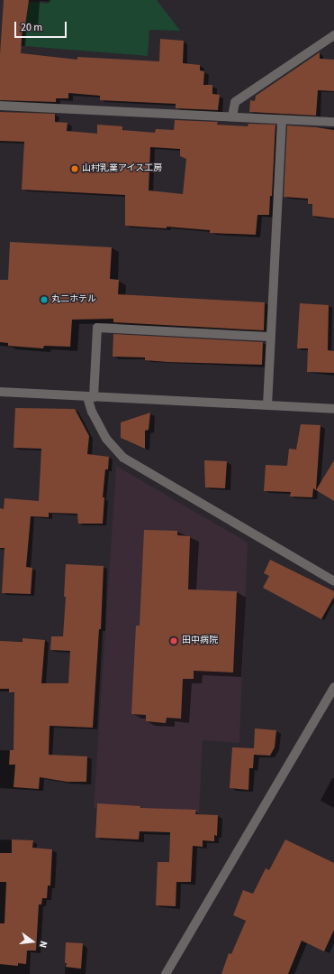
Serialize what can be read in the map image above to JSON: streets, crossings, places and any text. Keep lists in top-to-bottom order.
{
  "places": ["山村乳業アイス工房", "丸二ホテル", "田中病院"],
  "scale_bar": "20 m",
  "north": "right"
}
